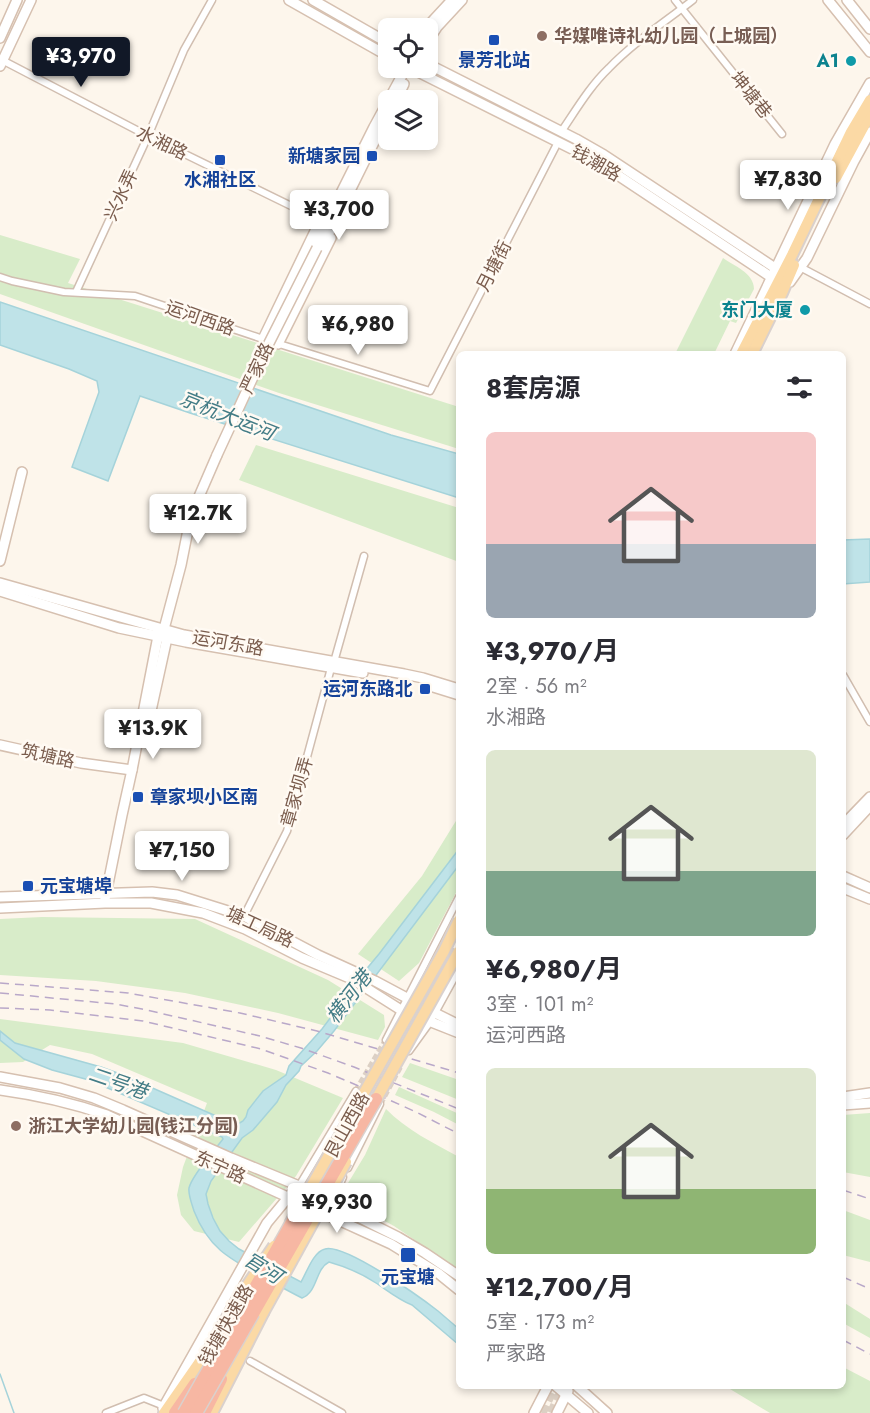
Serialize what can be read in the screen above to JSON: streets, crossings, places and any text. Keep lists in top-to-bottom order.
{
  "streets": {
    "highway": ["钱塘快速路"],
    "main road": [
      "钱潮路",
      "严家路",
      "运河东路",
      "筑塘路",
      "塘工局路",
      "艮山西路",
      "东宁路"
    ],
    "street": [
      "坤塘巷",
      "水湘路",
      "兴水弄",
      "月塘街",
      "运河西路",
      "章家坝弄"
    ]
  },
  "crossings": [
    ["坤塘巷", "月塘街"],
    ["水湘路", "兴水弄"],
    ["水湘路", "严家路"],
    ["钱潮路", "月塘街"],
    ["兴水弄", "运河西路"],
    ["月塘街", "运河西路"],
    ["运河西路", "严家路"],
    ["严家路", "运河东路"],
    ["严家路", "筑塘路"],
    ["严家路", "塘工局路"],
    ["运河东路", "章家坝弄"],
    ["章家坝弄", "塘工局路"],
    ["艮山西路", "东宁路"],
    ["艮山西路", "钱塘快速路"]
  ],
  "water": [
    "京杭大运河",
    "横河港",
    "二号港",
    "官河"
  ],
  "places": {
    "other": [
      "华媒唯诗礼幼儿园（上城园）",
      "A1",
      "东门大厦",
      "浙江大学幼儿园(钱江分园)"
    ],
    "transit": [
      "景芳北站",
      "新塘家园",
      "水湘社区",
      "运河东路北",
      "章家坝小区南",
      "元宝塘埠",
      "元宝塘"
    ]
  },
  "page": {
    "price": [
      "¥3,970",
      "¥7,830",
      "¥3,700",
      "¥6,980",
      "¥12.7K",
      "¥13.9K",
      "¥7,150",
      "¥9,930"
    ],
    "heading": "8套房源",
    "list": [
      {
        "name": "¥3,970/月",
        "note": "2室 · 56 m² · 水湘路"
      },
      {
        "name": "¥6,980/月",
        "note": "3室 · 101 m² · 运河西路"
      },
      {
        "name": "¥12,700/月",
        "note": "5室 · 173 m² · 严家路"
      }
    ]
  }
}
